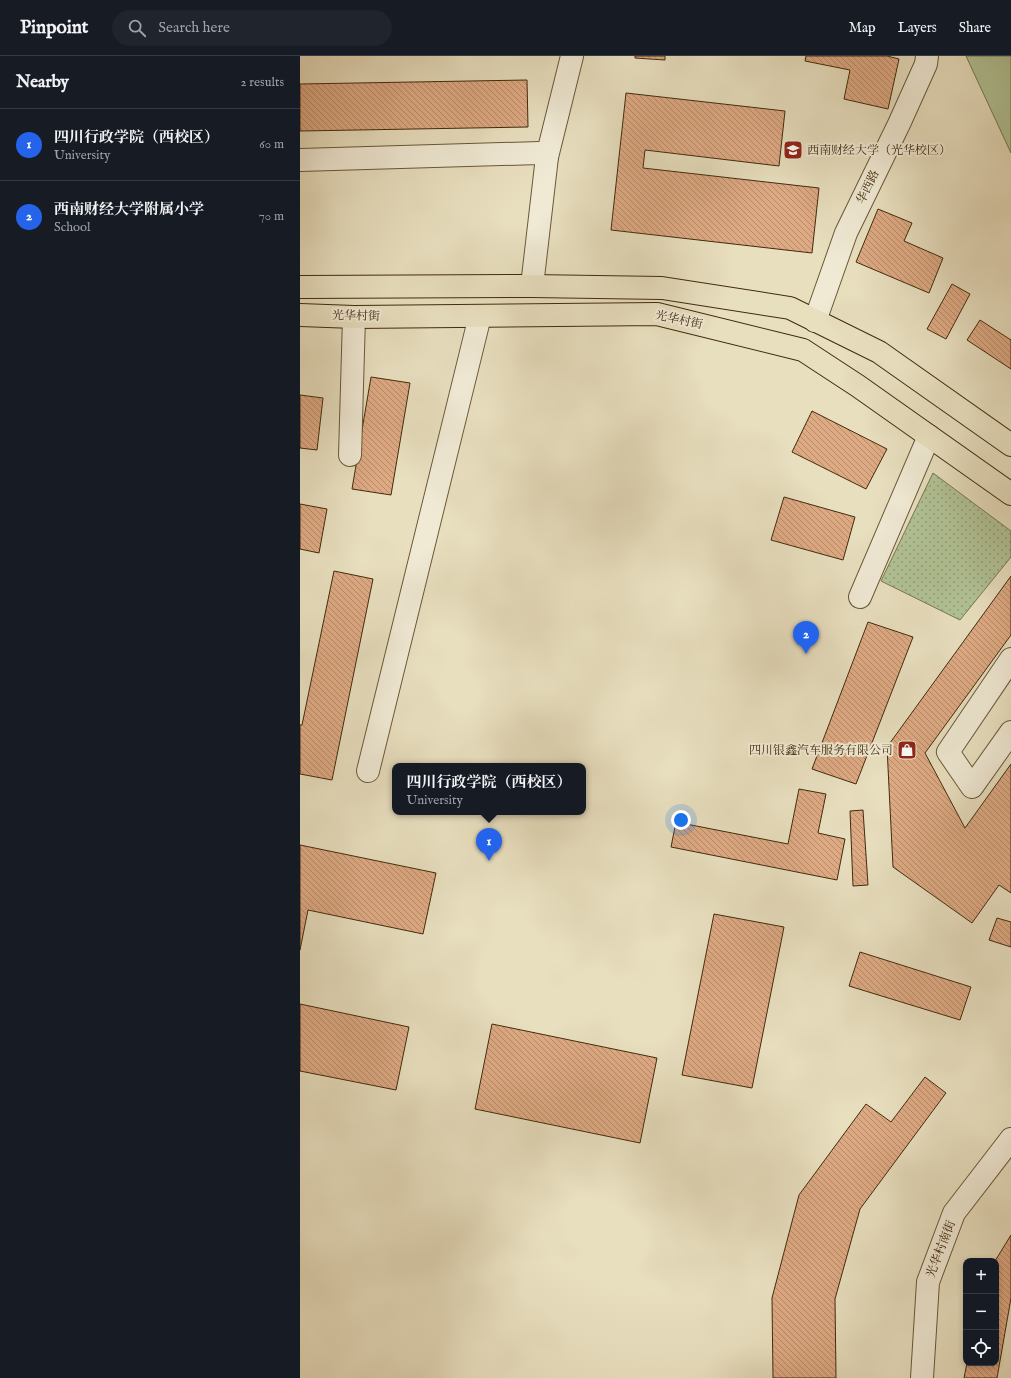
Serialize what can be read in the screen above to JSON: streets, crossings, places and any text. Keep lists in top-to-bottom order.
{
  "streets": {
    "main road": ["光华村街"],
    "street": ["华西路", "光华村南街"]
  },
  "places": {
    "school or university": ["西南财经大学（光华校区）"],
    "shop": ["四川银鑫汽车服务有限公司"]
  },
  "page": {
    "header": "Pinpoint",
    "search": "Search here",
    "nav": ["Map", "Layers", "Share"],
    "heading": ["Nearby", "2 results"],
    "list": [
      {
        "mark": "1",
        "name": "四川行政学院（西校区）",
        "note": "University",
        "value": "60 m"
      },
      {
        "mark": "2",
        "name": "西南财经大学附属小学",
        "note": "School",
        "value": "70 m"
      }
    ],
    "pins": ["2", "1"],
    "popup": ["四川行政学院（西校区）", "University"],
    "map_buttons": ["+", "−"]
  }
}
